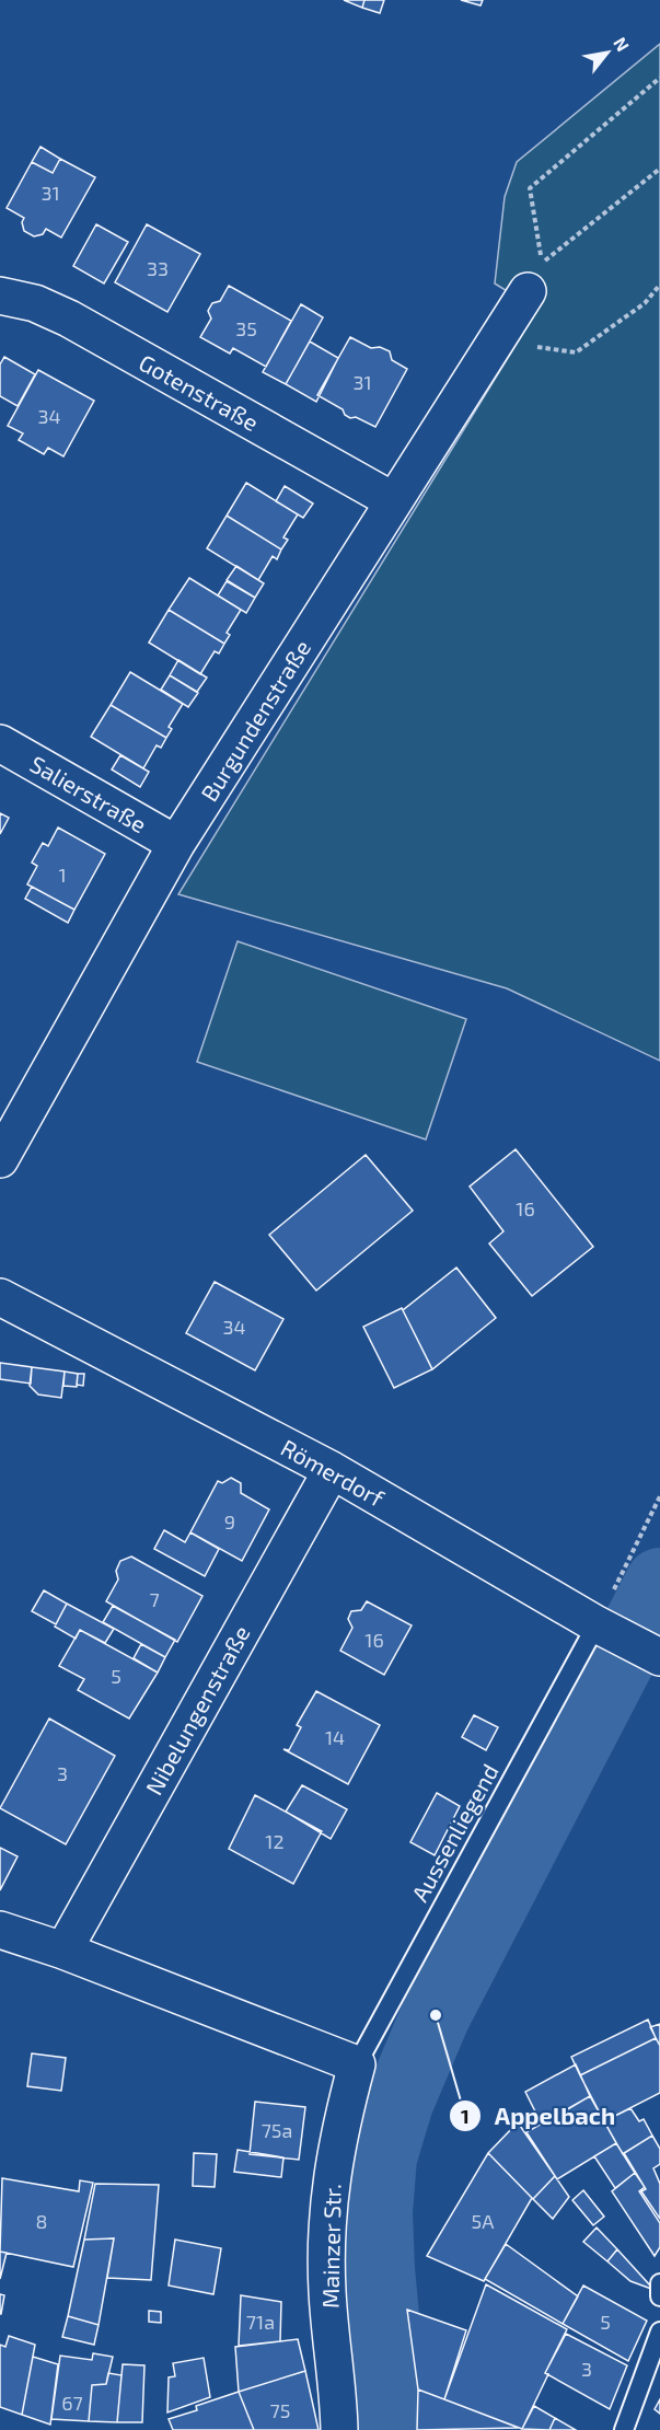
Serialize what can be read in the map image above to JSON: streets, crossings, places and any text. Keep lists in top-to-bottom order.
{
  "streets": {
    "street": [
      "Gotenstraße",
      "Burgundenstraße",
      "Salierstraße",
      "Römerdorf",
      "Nibelungenstraße",
      "Mainzer Str."
    ],
    "lane": ["Aussenliegend"]
  },
  "crossings": [
    ["Gotenstraße", "Burgundenstraße"],
    ["Burgundenstraße", "Salierstraße"],
    ["Römerdorf", "Nibelungenstraße"],
    ["Römerdorf", "Aussenliegend"],
    ["Aussenliegend", "Mainzer Str."]
  ],
  "places": ["Appelbach"],
  "house_numbers": [
    "31",
    "33",
    "35",
    "31",
    "34",
    "1",
    "16",
    "34",
    "9",
    "7",
    "16",
    "5",
    "14",
    "3",
    "12",
    "75a",
    "8",
    "5A",
    "71a",
    "5",
    "3",
    "67",
    "75"
  ],
  "north": "top right"
}
